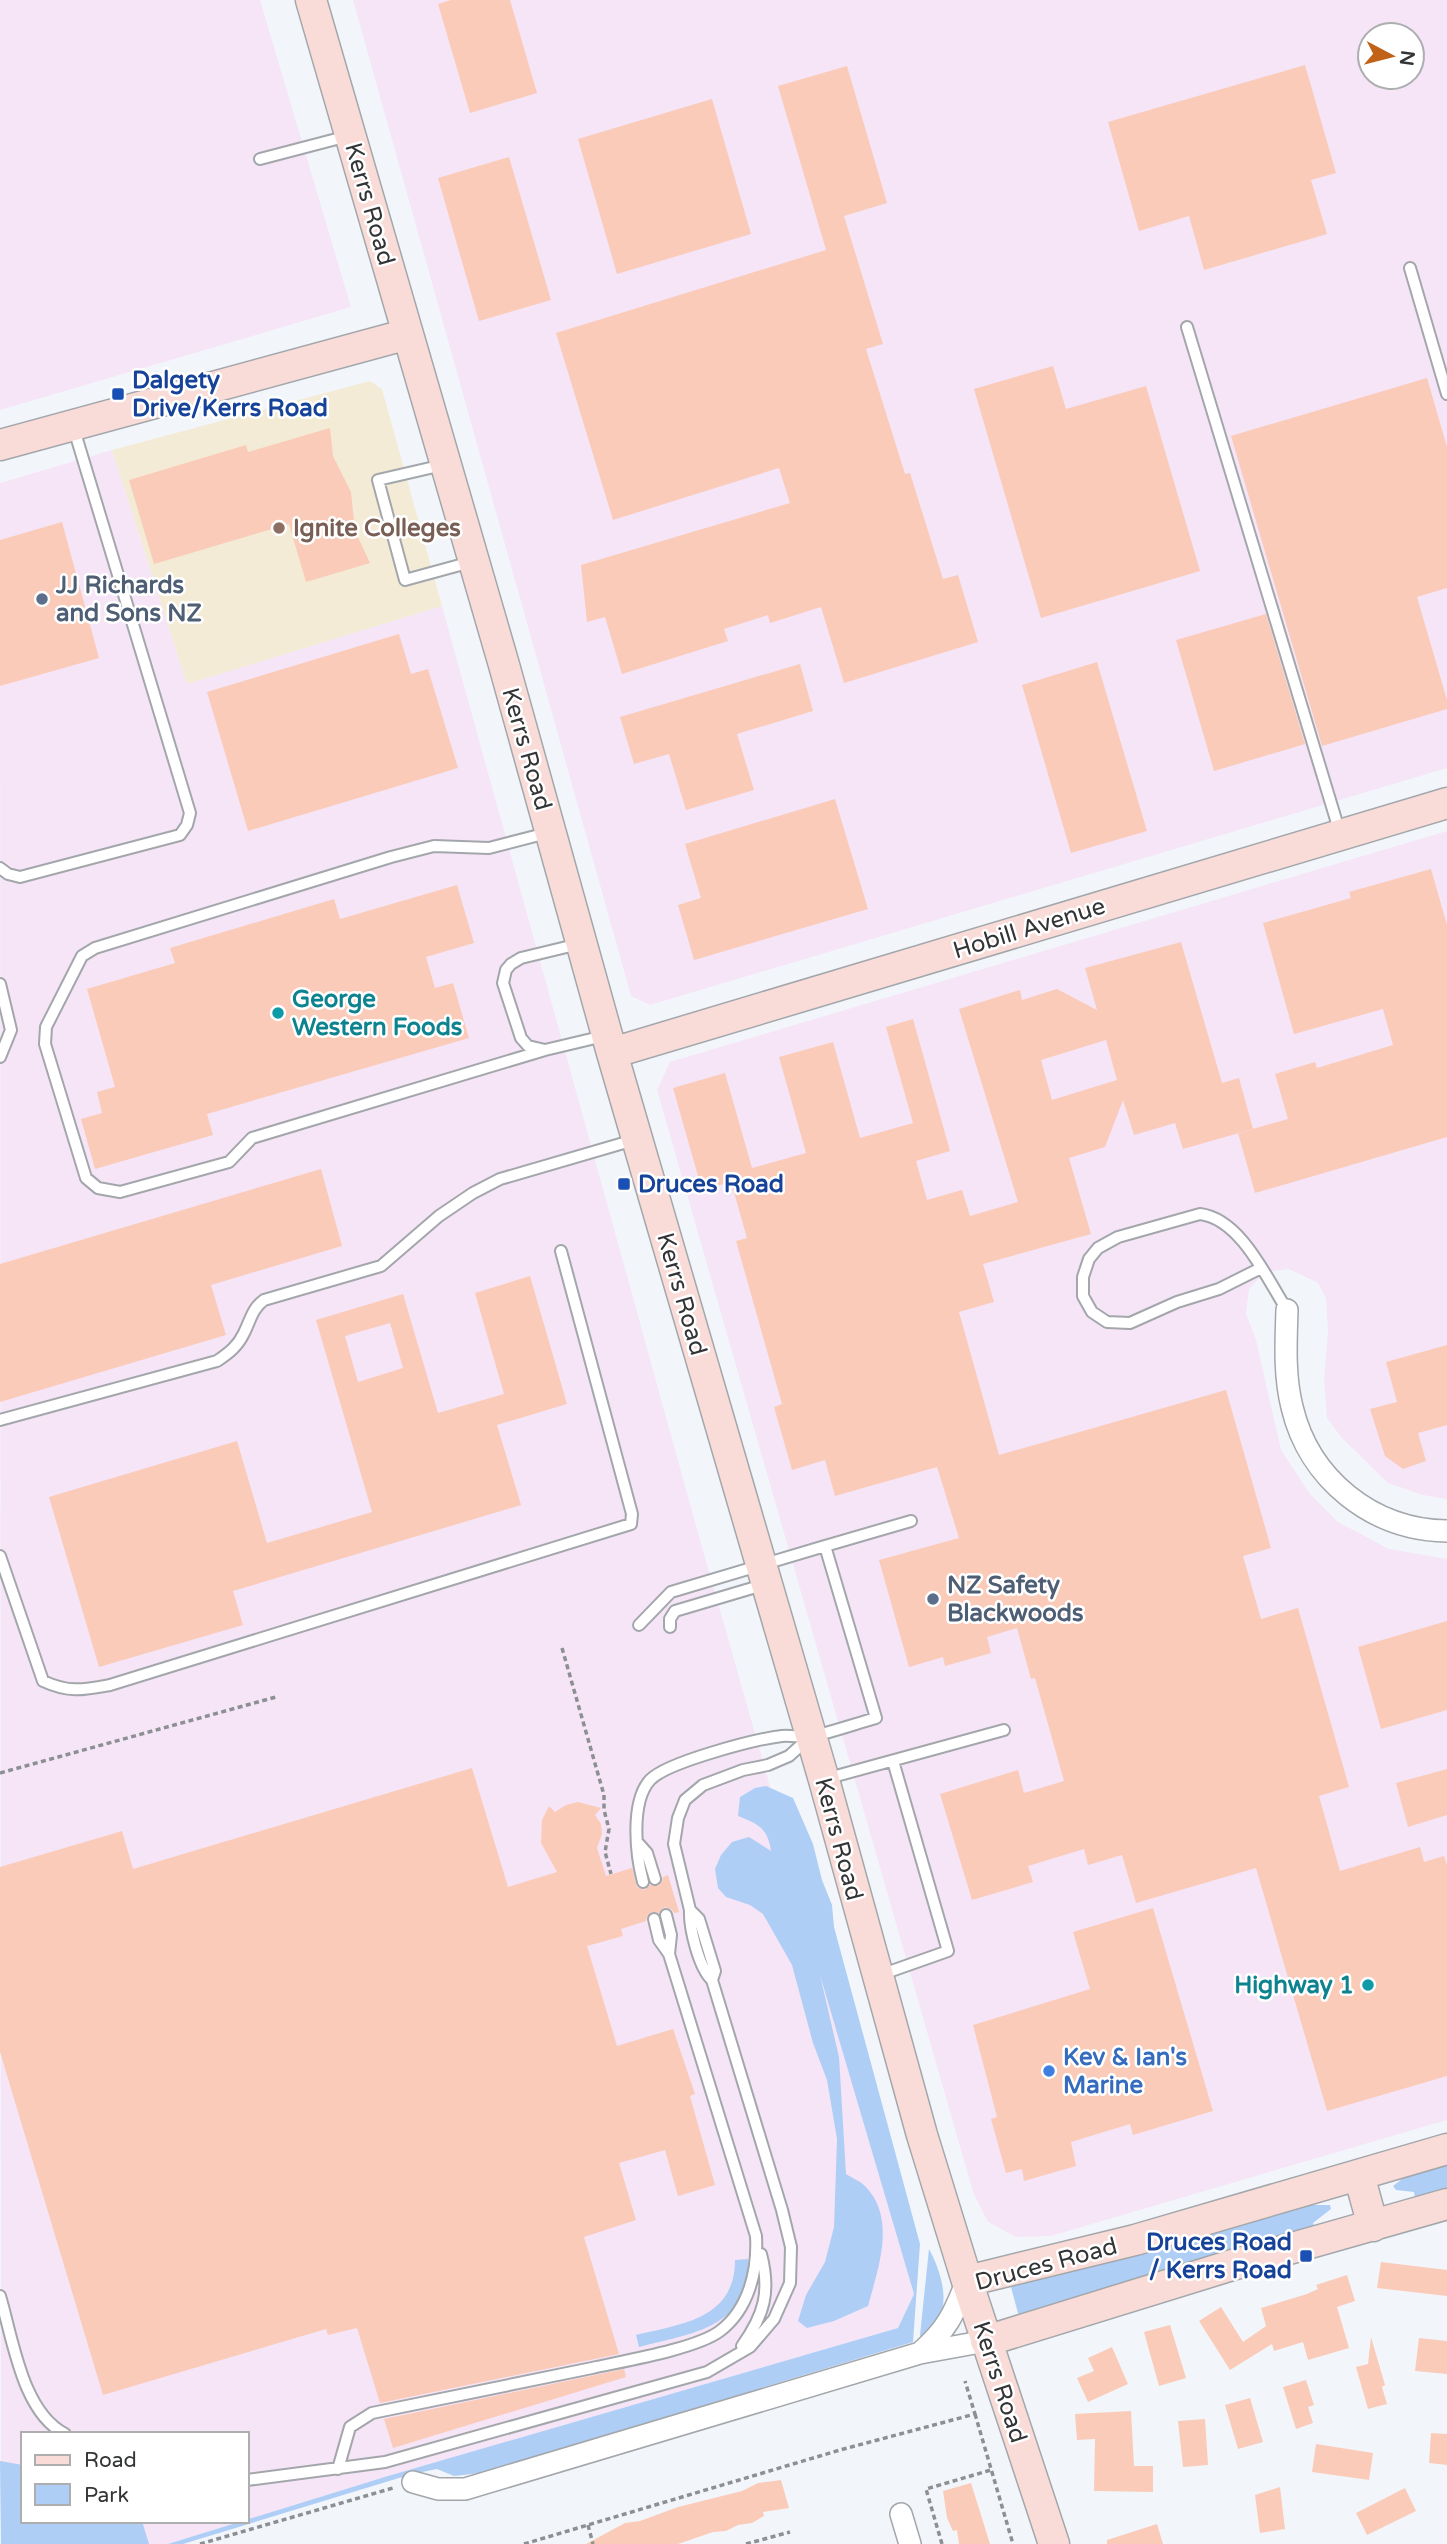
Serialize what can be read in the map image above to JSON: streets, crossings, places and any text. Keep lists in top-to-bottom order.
{
  "streets": {
    "main road": ["Kerrs Road", "Hobill Avenue", "Druces Road"]
  },
  "crossings": [
    ["Kerrs Road", "Hobill Avenue"],
    ["Kerrs Road", "Druces Road"]
  ],
  "places": {
    "transit": ["Dalgety Drive/Kerrs Road", "Druces Road", "Druces Road / Kerrs Road"],
    "other": [
      "Ignite Colleges",
      "JJ Richards and Sons NZ",
      "George Western Foods",
      "NZ Safety Blackwoods",
      "Highway 1",
      "Kev & Ian's Marine"
    ]
  },
  "legend": ["Road", "Park"],
  "north": "right"
}
